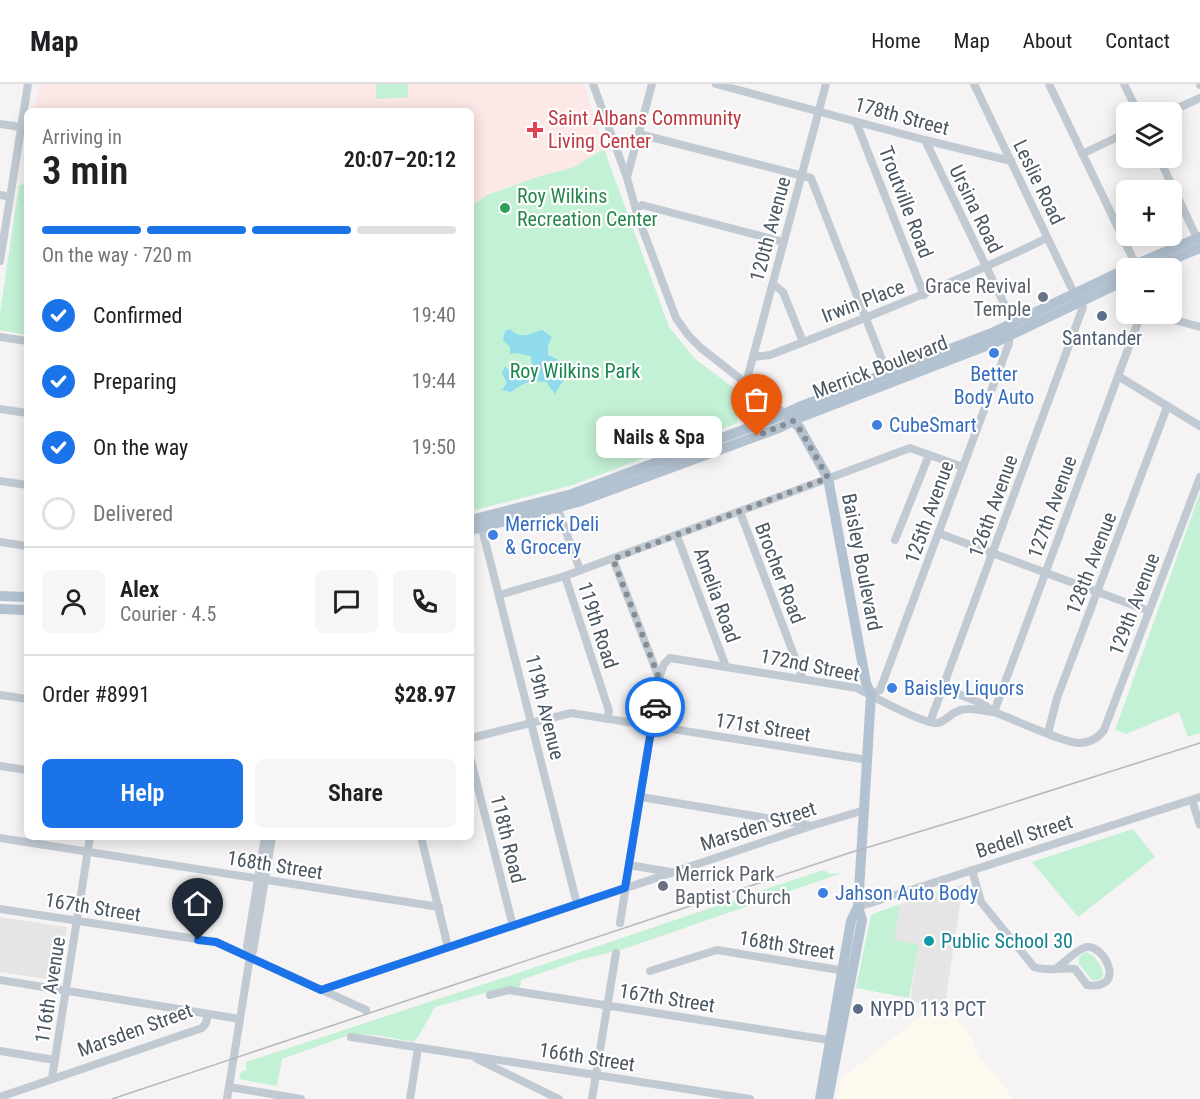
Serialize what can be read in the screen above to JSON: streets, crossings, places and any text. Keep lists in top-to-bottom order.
{
  "streets": {
    "main road": ["Merrick Boulevard", "Baisley Boulevard"],
    "street": [
      "178th Street",
      "Leslie Road",
      "Troutville Road",
      "Ursina Road",
      "120th Avenue",
      "Irwin Place",
      "126th Avenue",
      "127th Avenue",
      "125th Avenue",
      "128th Avenue",
      "Brocher Road",
      "Amelia Road",
      "129th Avenue",
      "119th Road",
      "172nd Street",
      "119th Avenue",
      "171st Street",
      "Marsden Street",
      "Bedell Street",
      "118th Road",
      "168th Street",
      "167th Street",
      "116th Avenue",
      "166th Street"
    ]
  },
  "crossings": [
    ["178th Street", "Leslie Road"],
    ["178th Street", "Troutville Road"],
    ["178th Street", "Ursina Road"],
    ["178th Street", "120th Avenue"],
    ["Leslie Road", "Irwin Place"],
    ["Leslie Road", "Merrick Boulevard"],
    ["Leslie Road", "126th Avenue"],
    ["Troutville Road", "Irwin Place"],
    ["Ursina Road", "Irwin Place"],
    ["Ursina Road", "Merrick Boulevard"],
    ["Ursina Road", "125th Avenue"],
    ["120th Avenue", "Irwin Place"],
    ["120th Avenue", "Baisley Boulevard"],
    ["Merrick Boulevard", "126th Avenue"],
    ["Merrick Boulevard", "125th Avenue"],
    ["Merrick Boulevard", "Baisley Boulevard"],
    ["Merrick Boulevard", "119th Avenue"],
    ["126th Avenue", "172nd Street"],
    ["125th Avenue", "Baisley Boulevard"],
    ["125th Avenue", "172nd Street"],
    ["Baisley Boulevard", "172nd Street"],
    ["Baisley Boulevard", "171st Street"],
    ["Baisley Boulevard", "Marsden Street"],
    ["Baisley Boulevard", "Bedell Street"],
    ["Baisley Boulevard", "168th Street"],
    ["Baisley Boulevard", "167th Street"],
    ["128th Avenue", "129th Avenue"],
    ["Brocher Road", "172nd Street"],
    ["Amelia Road", "172nd Street"],
    ["119th Road", "171st Street"],
    ["119th Avenue", "171st Street"],
    ["119th Avenue", "Marsden Street"],
    ["Marsden Street", "118th Road"],
    ["Marsden Street", "167th Street"],
    ["Marsden Street", "116th Avenue"],
    ["168th Street", "116th Avenue"],
    ["167th Street", "116th Avenue"]
  ],
  "parks": ["Roy Wilkins Park"],
  "places": {
    "health": ["Saint Albans Community Living Center"],
    "other": [
      "Roy Wilkins Recreation Center",
      "Grace Revival Temple",
      "Santander",
      "Better Body Auto",
      "CubeSmart",
      "Nails & Spa",
      "Merrick Deli & Grocery",
      "Baisley Liquors",
      "Merrick Park Baptist Church",
      "Jahson Auto Body",
      "Public School 30",
      "NYPD 113 PCT"
    ]
  },
  "page": {
    "header": "Map",
    "nav": [
      "Home",
      "Map",
      "About",
      "Contact"
    ],
    "map_buttons": ["+", "−"],
    "heading": ["3 min", "Arriving in", "20:07–20:12"],
    "panel": [
      "Alex",
      "Courier · 4.5",
      "Order #8991",
      "$28.97"
    ],
    "bar": "On the way · 720 m",
    "list": [
      ["Confirmed", "19:40"],
      ["Preparing", "19:44"],
      ["On the way", "19:50"],
      "Delivered"
    ],
    "bubble": "Nails & Spa",
    "buttons": ["Help", "Share"]
  }
}
